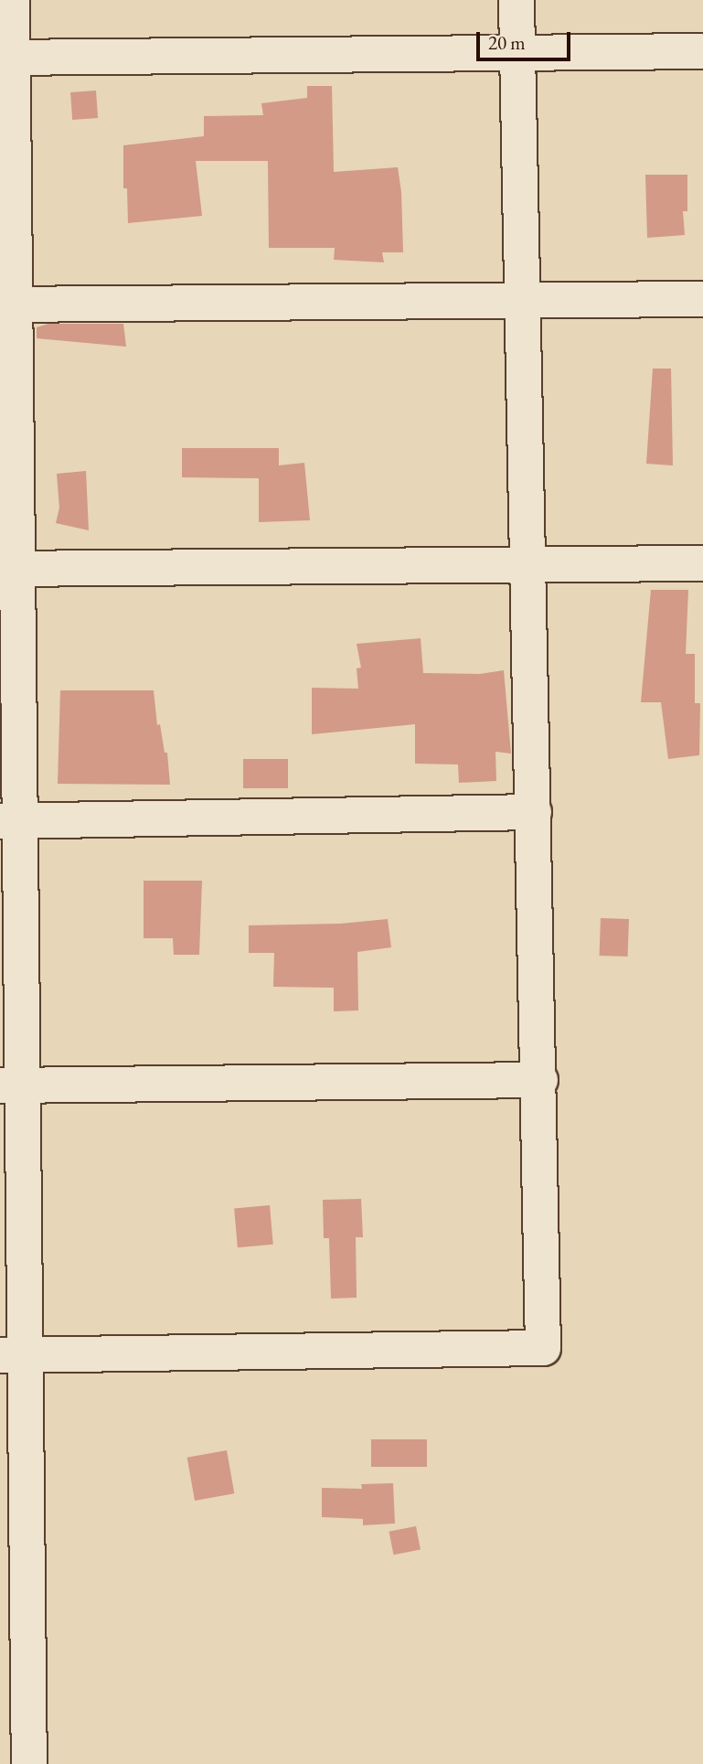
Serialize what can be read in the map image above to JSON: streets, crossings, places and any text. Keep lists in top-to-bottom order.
{
  "scale_bar": "20 m"
}
